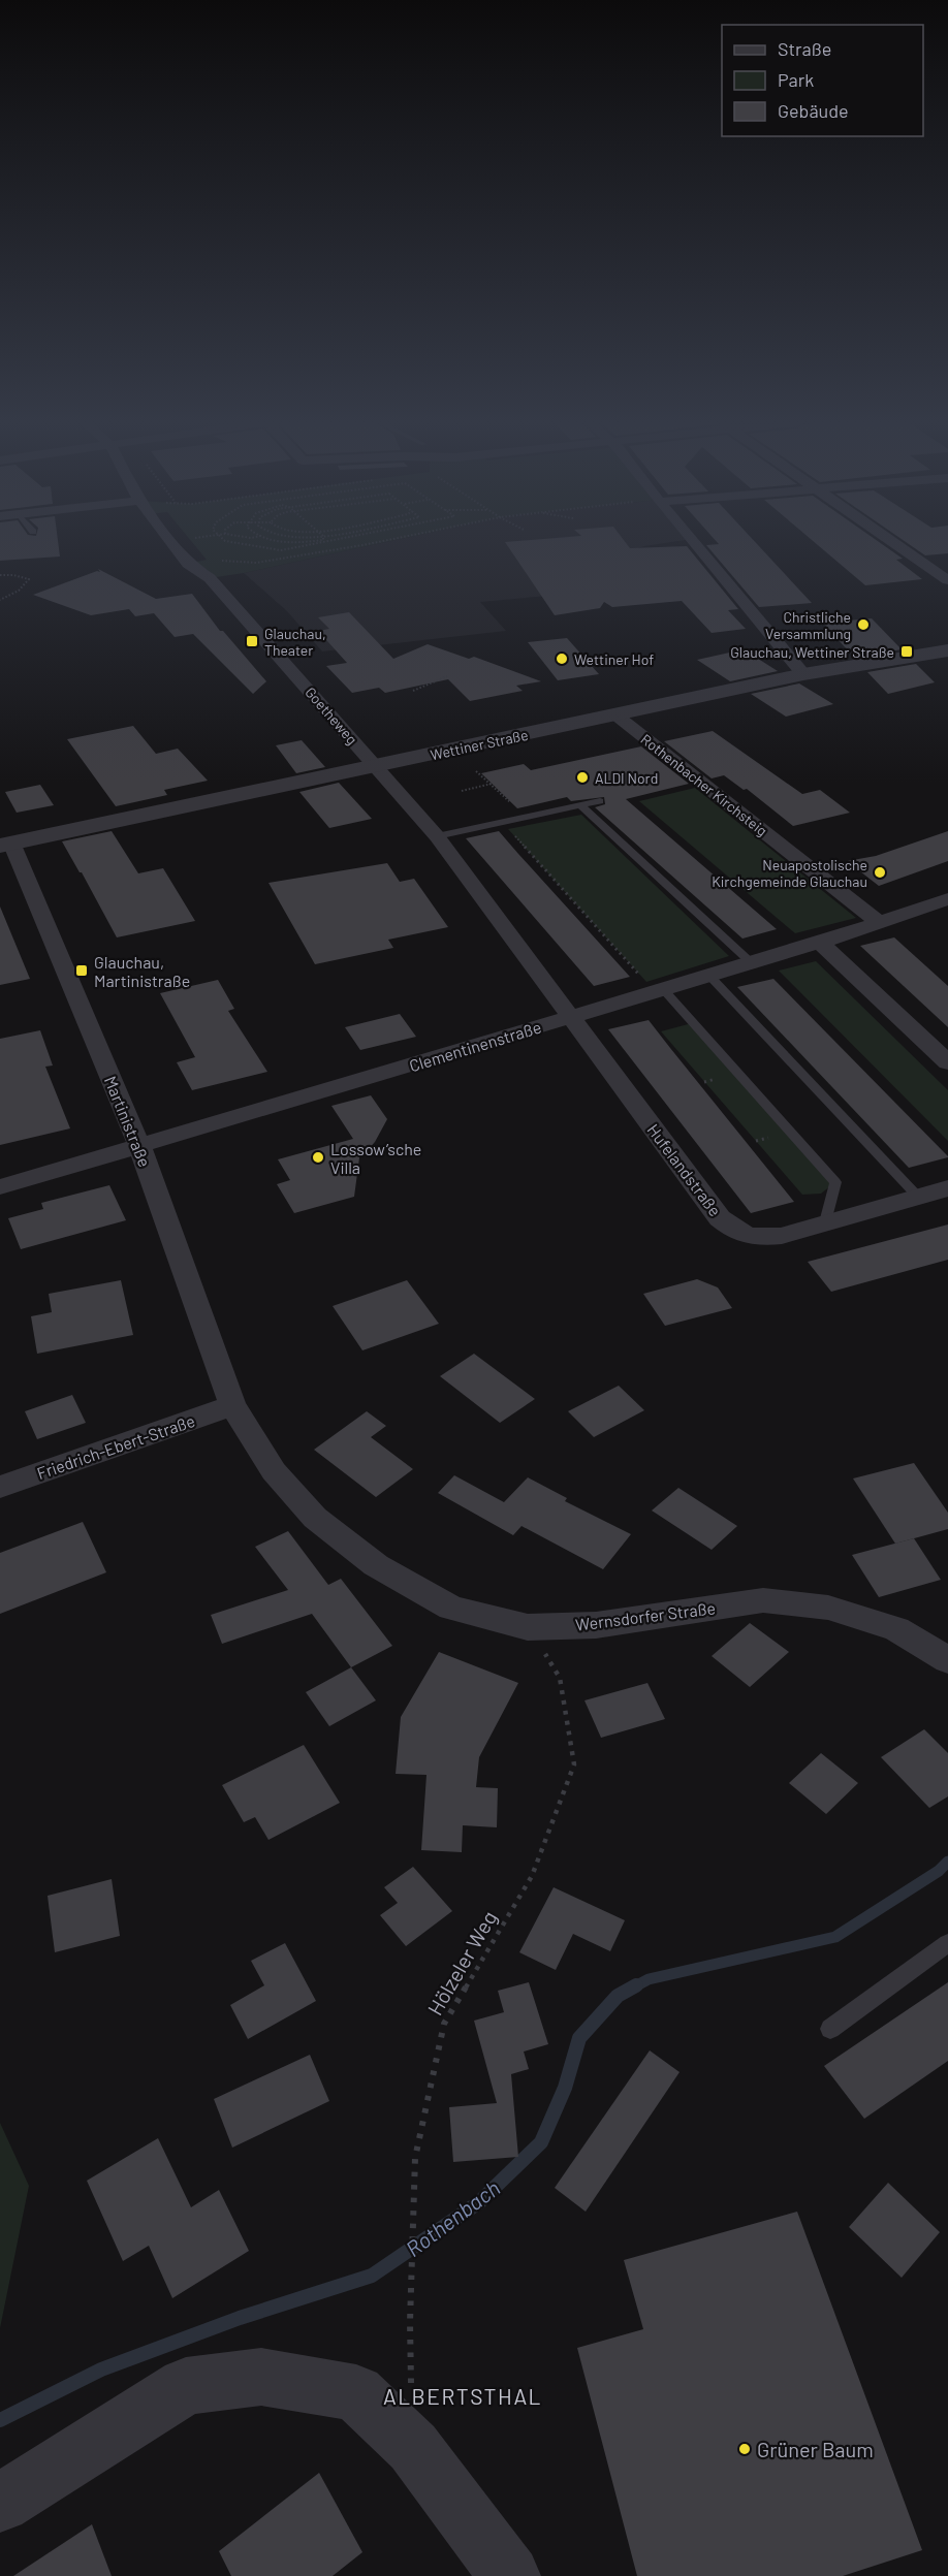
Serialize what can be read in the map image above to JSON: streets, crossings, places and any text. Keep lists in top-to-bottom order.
{
  "streets": {
    "street": [
      "Goetheweg",
      "Wettiner Straße",
      "Rothenbacher Kirchsteig",
      "Clementinenstraße",
      "Martinistraße",
      "Hufelandstraße",
      "Friedrich-Ebert-Straße",
      "Wernsdorfer Straße"
    ],
    "path": ["Hölzeler Weg"]
  },
  "crossings": [
    ["Goetheweg", "Wettiner Straße"],
    ["Goetheweg", "Clementinenstraße"],
    ["Goetheweg", "Hufelandstraße"],
    ["Wettiner Straße", "Rothenbacher Kirchsteig"],
    ["Wettiner Straße", "Martinistraße"],
    ["Rothenbacher Kirchsteig", "Clementinenstraße"],
    ["Clementinenstraße", "Martinistraße"],
    ["Clementinenstraße", "Hufelandstraße"],
    ["Martinistraße", "Friedrich-Ebert-Straße"],
    ["Martinistraße", "Wernsdorfer Straße"],
    ["Friedrich-Ebert-Straße", "Wernsdorfer Straße"],
    ["Wernsdorfer Straße", "Hölzeler Weg"]
  ],
  "districts": ["ALBERTSTHAL"],
  "water": ["Rothenbach"],
  "places": {
    "other": [
      "Christliche Versammlung",
      "Wettiner Hof",
      "ALDI Nord",
      "Neuapostolische Kirchgemeinde Glauchau",
      "Lossow’sche Villa",
      "Grüner Baum"
    ],
    "transit": ["Glauchau, Theater", "Glauchau, Wettiner Straße", "Glauchau, Martinistraße"]
  },
  "legend": ["Straße", "Park", "Gebäude"]
}
